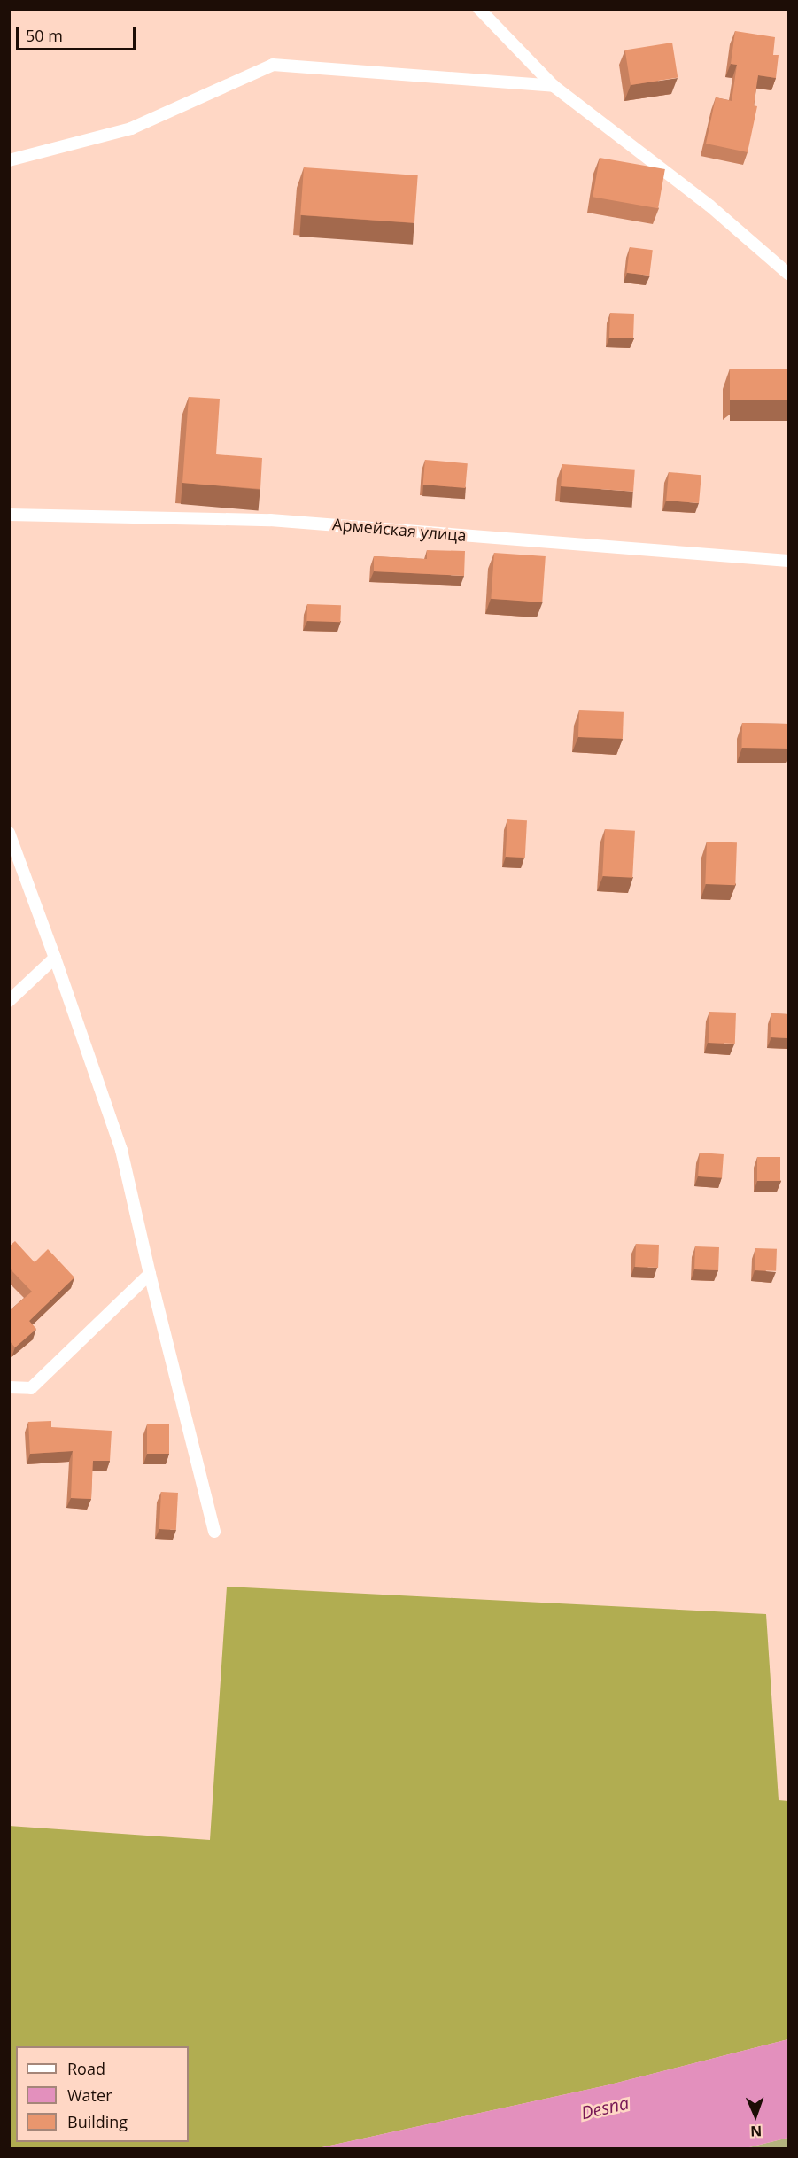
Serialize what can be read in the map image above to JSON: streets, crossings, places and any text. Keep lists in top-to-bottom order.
{
  "streets": {
    "street": ["Армейская улица"]
  },
  "water": ["Desna"],
  "legend": ["Road", "Water", "Building"],
  "scale_bar": "50 m",
  "north": "bottom"
}
